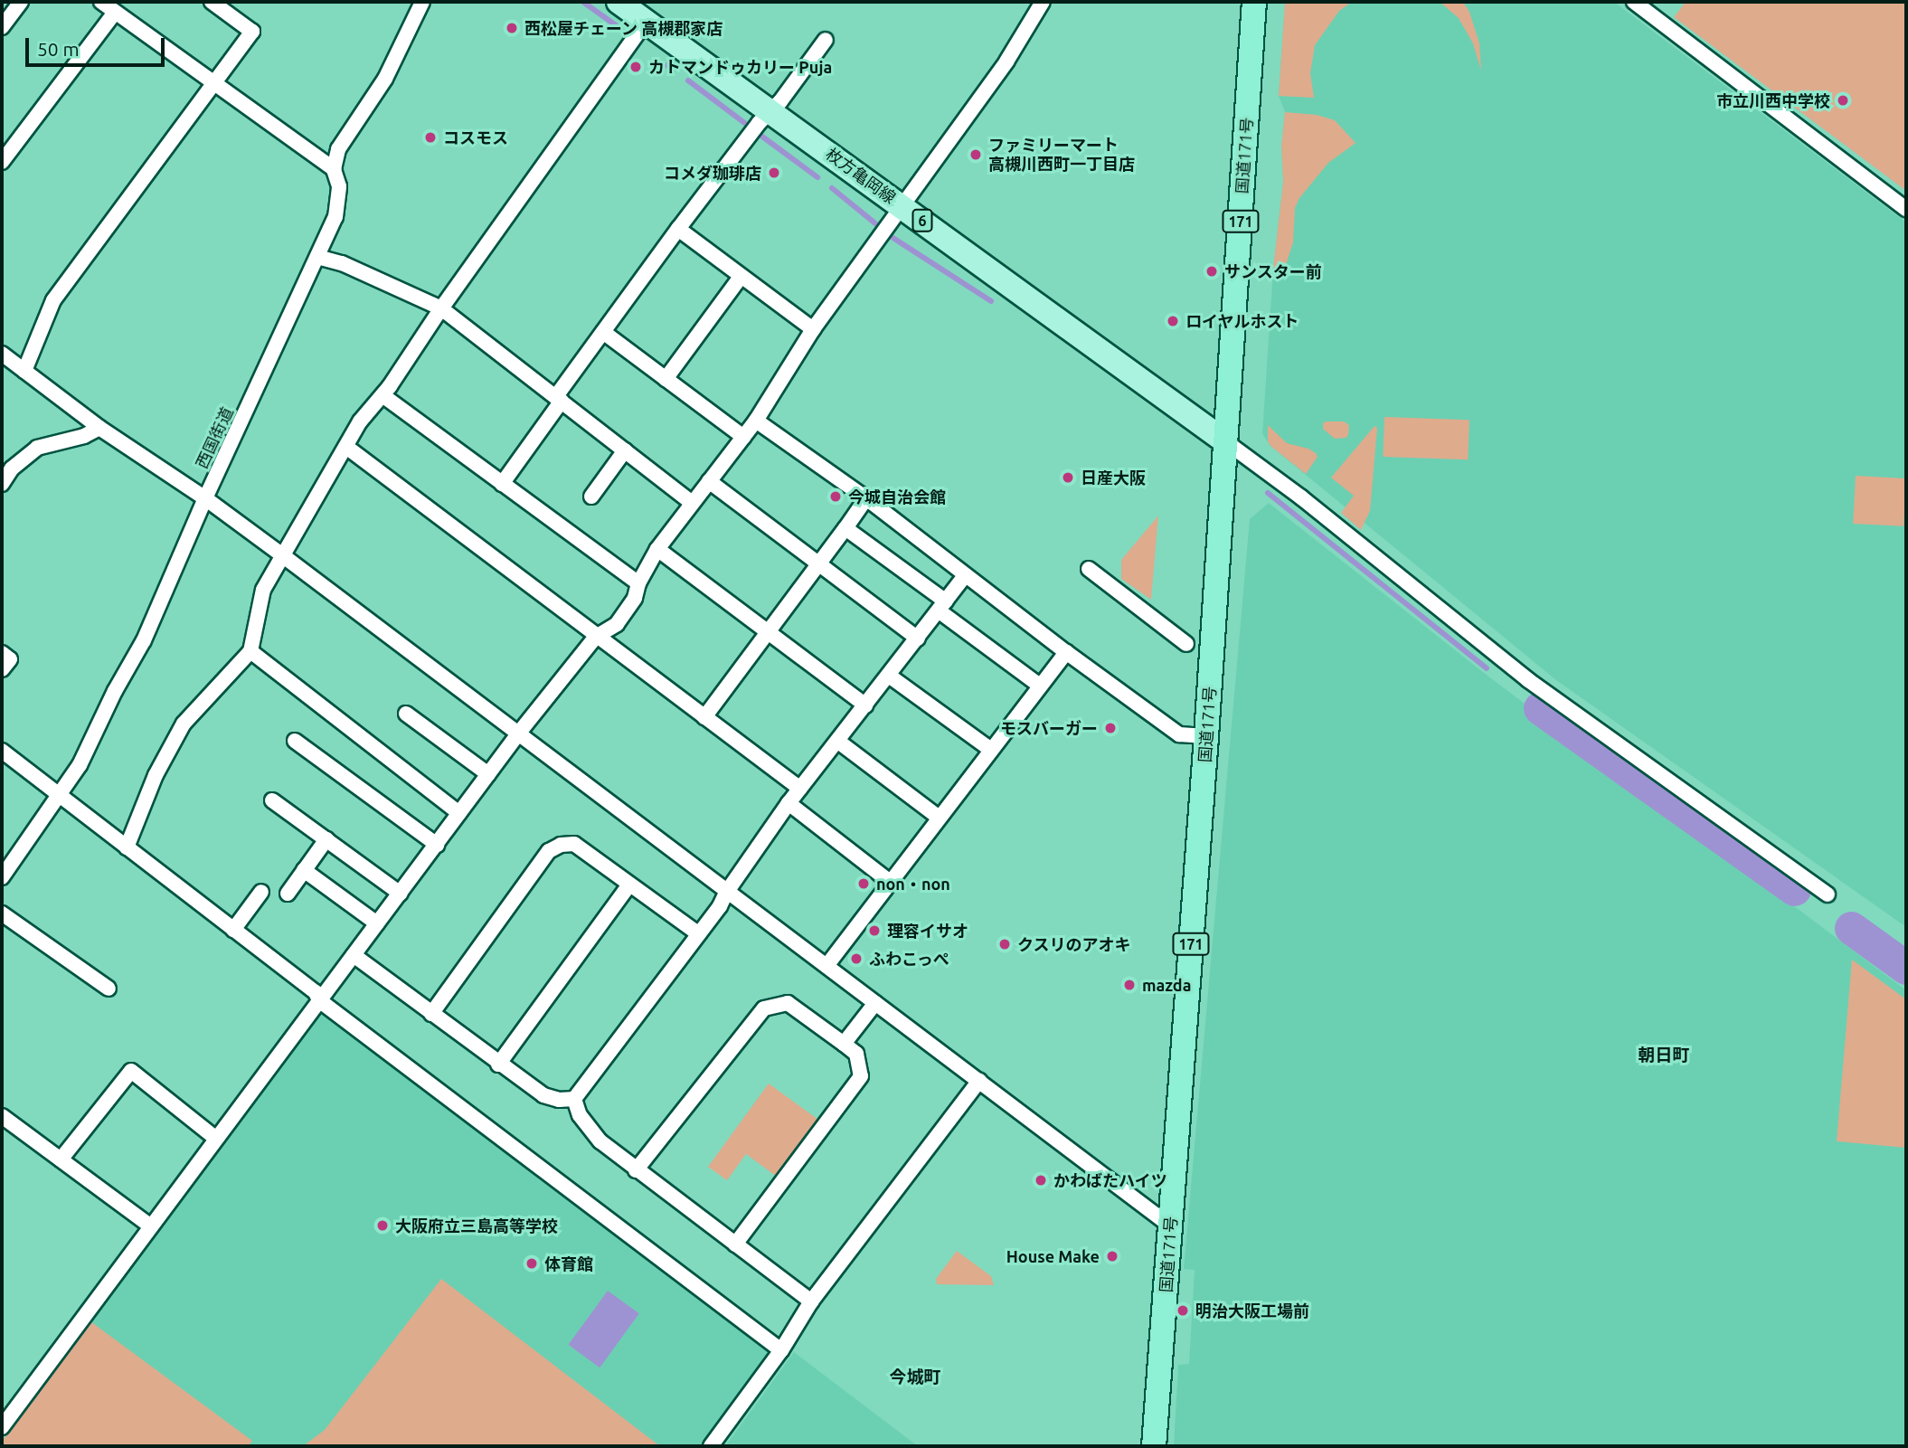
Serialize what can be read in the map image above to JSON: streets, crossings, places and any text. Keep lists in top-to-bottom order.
{
  "streets": {
    "highway": ["国道171号", "171"],
    "main road": ["枚方亀岡線", "6"],
    "street": ["西国街道"]
  },
  "crossings": [
    ["国道171号", "枚方亀岡線"]
  ],
  "districts": ["朝日町", "今城町"],
  "places": [
    "西松屋チェーン 高槻郡家店",
    "カトマンドゥカリー Puja",
    "市立川西中学校",
    "コスモス",
    "ファミリーマート 高槻川西町一丁目店",
    "コメダ珈琲店",
    "サンスター前",
    "ロイヤルホスト",
    "日産大阪",
    "今城自治会館",
    "モスバーガー",
    "non・non",
    "理容イサオ",
    "クスリのアオキ",
    "ふわこっぺ",
    "mazda",
    "かわばたハイツ",
    "大阪府立三島高等学校",
    "House Make",
    "体育館",
    "明治大阪工場前"
  ],
  "scale_bar": "50 m"
}
